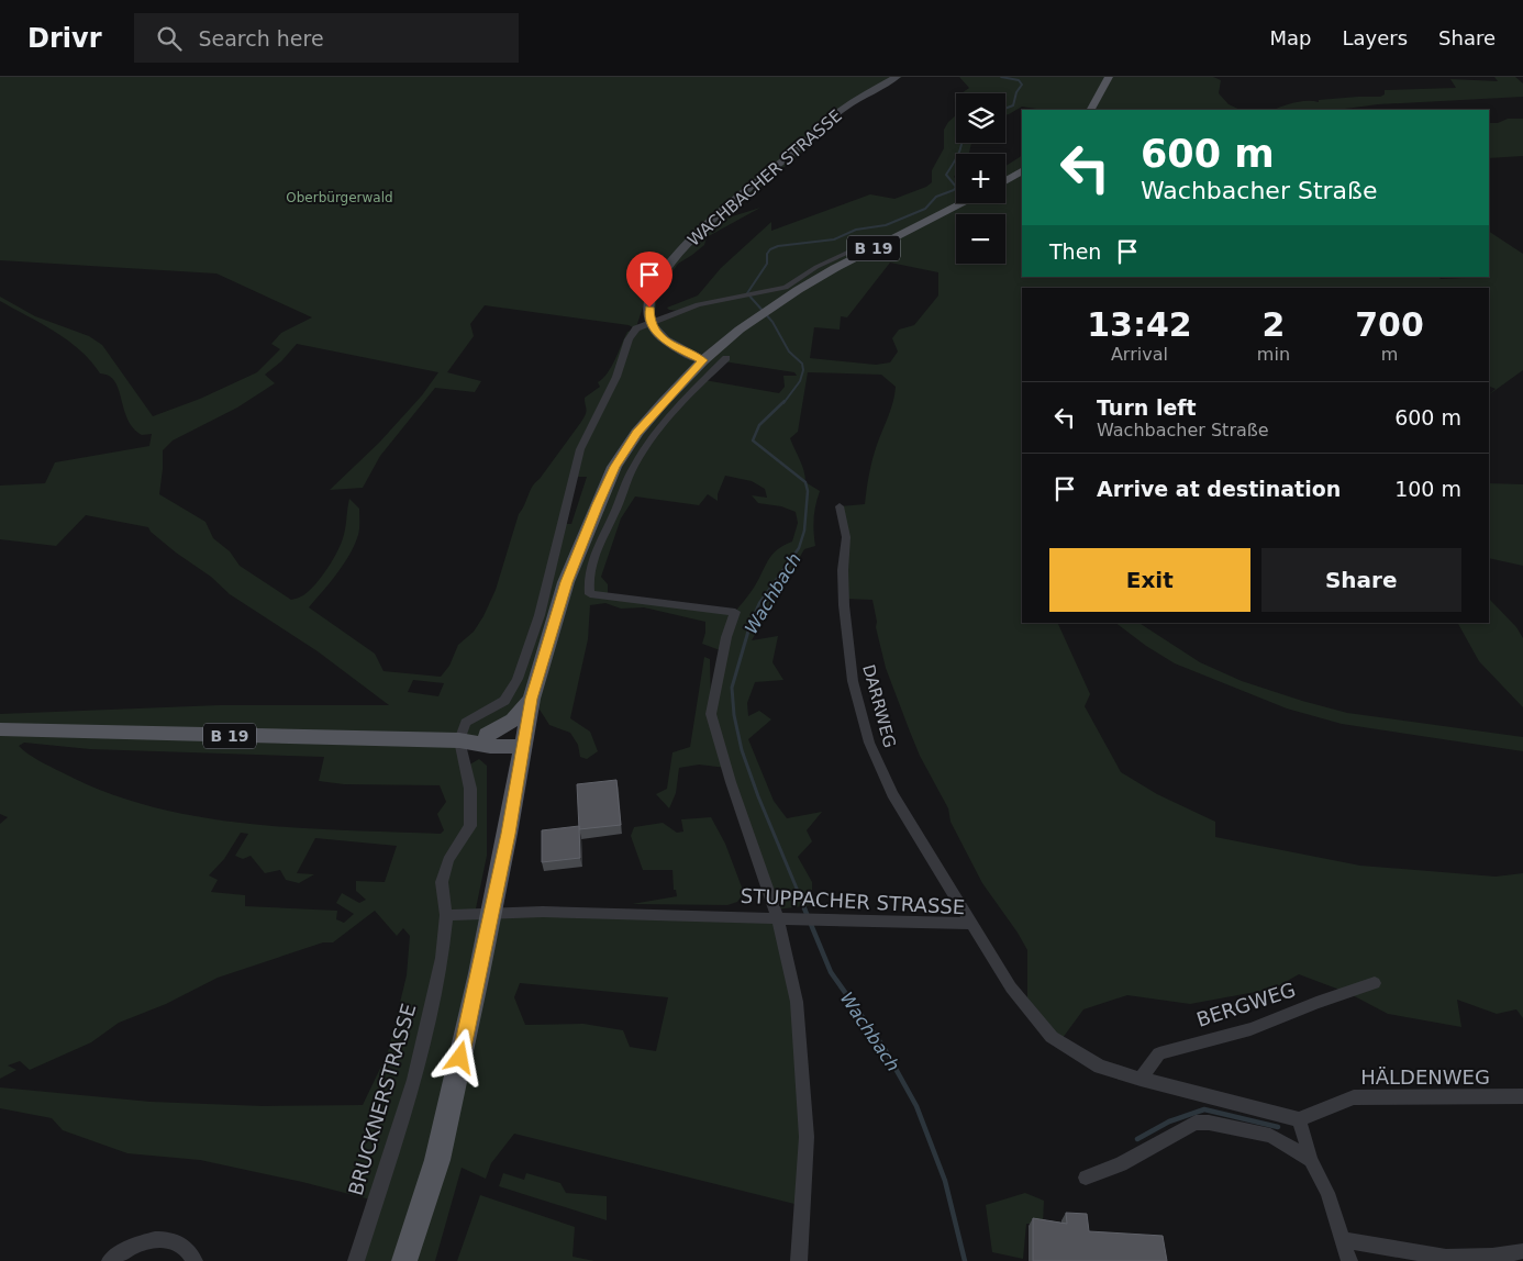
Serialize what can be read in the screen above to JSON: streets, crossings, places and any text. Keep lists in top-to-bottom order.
{
  "streets": {
    "main road": ["B 19"],
    "street": [
      "WACHBACHER STRASSE",
      "DARRWEG",
      "STUPPACHER STRASSE",
      "BERGWEG",
      "HÄLDENWEG",
      "BRUCKNERSTRASSE"
    ]
  },
  "crossings": [
    ["B 19", "BRUCKNERSTRASSE"],
    ["DARRWEG", "STUPPACHER STRASSE"],
    ["STUPPACHER STRASSE", "BERGWEG"],
    ["STUPPACHER STRASSE", "HÄLDENWEG"],
    ["STUPPACHER STRASSE", "BRUCKNERSTRASSE"]
  ],
  "water": ["Wachbach"],
  "parks": ["Oberbürgerwald"],
  "page": {
    "header": "Drivr",
    "search": "Search here",
    "nav": ["Map", "Layers", "Share"],
    "map_buttons": ["+", "−"],
    "turn": ["600 m", "Wachbacher Straße"],
    "then": "Then",
    "eta": [
      "13:42",
      "Arrival",
      "2",
      "min",
      "700",
      "m"
    ],
    "list": [
      {
        "name": "Turn left",
        "note": "Wachbacher Straße",
        "value": "600 m"
      },
      {
        "name": "Arrive at destination",
        "value": "100 m"
      }
    ],
    "buttons": ["Exit", "Share"]
  }
}
